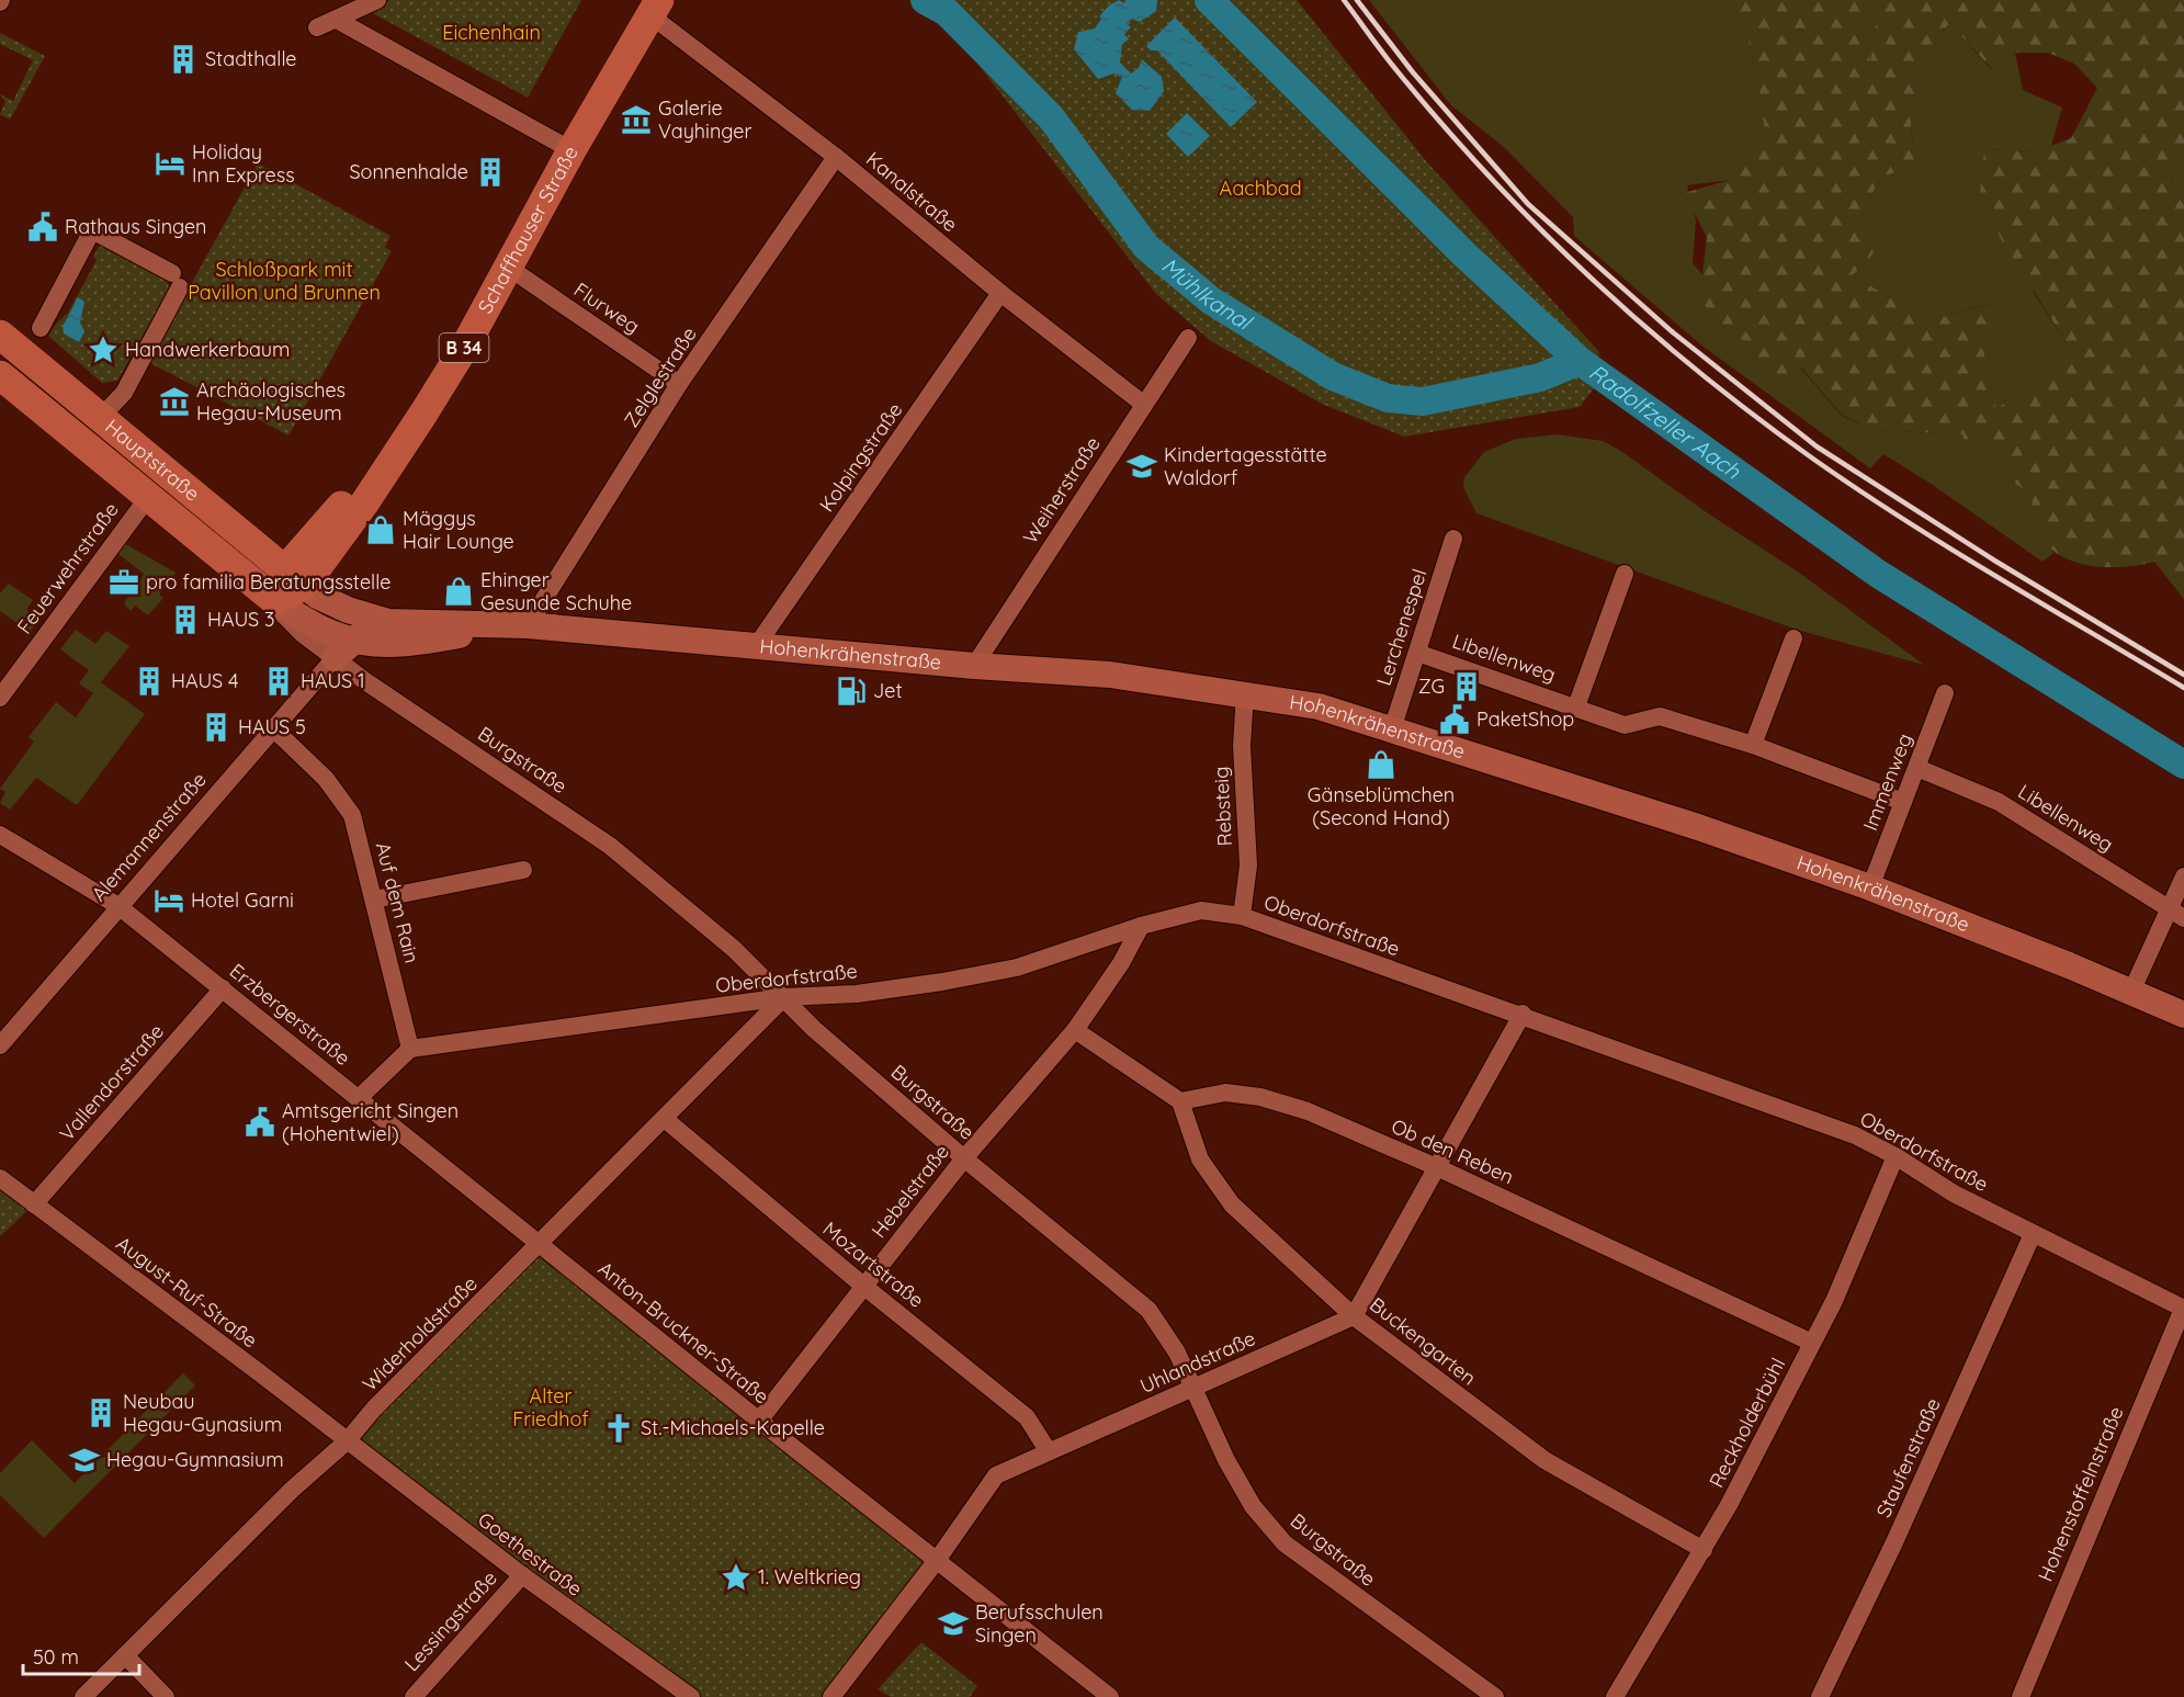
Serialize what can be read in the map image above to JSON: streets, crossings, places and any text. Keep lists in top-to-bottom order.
{
  "streets": {
    "main road": [
      "Schaffhauser Straße",
      "B 34",
      "Hauptstraße",
      "Hohenkrähenstraße"
    ],
    "street": [
      "Kanalstraße",
      "Flurweg",
      "Zelglestraße",
      "Kolpingstraße",
      "Weiherstraße",
      "Feuerwehrstraße",
      "Lerchenespel",
      "Libellenweg",
      "Burgstraße",
      "Immenweg",
      "Rebsteig",
      "Alemannenstraße",
      "Auf dem Rain",
      "Oberdorfstraße",
      "Erzbergerstraße",
      "Vallendorstraße",
      "Ob den Reben",
      "Hebelstraße",
      "Mozartstraße",
      "August-Ruf-Straße",
      "Anton-Bruckner-Straße",
      "Widerholdstraße",
      "Buckengarten",
      "Uhlandstraße",
      "Reckholderbühl",
      "Staufenstraße",
      "Hohenstoffelnstraße",
      "Goethestraße",
      "Lessingstraße"
    ]
  },
  "crossings": [
    ["Kanalstraße", "Schaffhauser Straße"],
    ["Kanalstraße", "Zelglestraße"],
    ["Kanalstraße", "Kolpingstraße"],
    ["Kanalstraße", "Weiherstraße"],
    ["Schaffhauser Straße", "Flurweg"],
    ["Schaffhauser Straße", "Hauptstraße"],
    ["Schaffhauser Straße", "Hohenkrähenstraße"],
    ["Flurweg", "Zelglestraße"],
    ["Zelglestraße", "Hohenkrähenstraße"],
    ["Kolpingstraße", "Hohenkrähenstraße"],
    ["Hauptstraße", "Feuerwehrstraße"],
    ["Hauptstraße", "Hohenkrähenstraße"],
    ["Weiherstraße", "Hohenkrähenstraße"],
    ["Lerchenespel", "Hohenkrähenstraße"],
    ["Lerchenespel", "Libellenweg"],
    ["Hohenkrähenstraße", "Burgstraße"],
    ["Hohenkrähenstraße", "Immenweg"],
    ["Hohenkrähenstraße", "Rebsteig"],
    ["Hohenkrähenstraße", "Alemannenstraße"],
    ["Libellenweg", "Immenweg"],
    ["Burgstraße", "Alemannenstraße"],
    ["Burgstraße", "Oberdorfstraße"],
    ["Burgstraße", "Hebelstraße"],
    ["Burgstraße", "Widerholdstraße"],
    ["Burgstraße", "Uhlandstraße"],
    ["Rebsteig", "Oberdorfstraße"],
    ["Alemannenstraße", "Auf dem Rain"],
    ["Alemannenstraße", "Erzbergerstraße"],
    ["Auf dem Rain", "Oberdorfstraße"],
    ["Oberdorfstraße", "Hebelstraße"],
    ["Oberdorfstraße", "Widerholdstraße"],
    ["Oberdorfstraße", "Reckholderbühl"],
    ["Oberdorfstraße", "Staufenstraße"],
    ["Oberdorfstraße", "Hohenstoffelnstraße"],
    ["Erzbergerstraße", "Vallendorstraße"],
    ["Erzbergerstraße", "Anton-Bruckner-Straße"],
    ["Erzbergerstraße", "Widerholdstraße"],
    ["Vallendorstraße", "August-Ruf-Straße"],
    ["Ob den Reben", "Buckengarten"],
    ["Ob den Reben", "Reckholderbühl"],
    ["Hebelstraße", "Mozartstraße"],
    ["Hebelstraße", "Anton-Bruckner-Straße"],
    ["Mozartstraße", "Widerholdstraße"],
    ["Mozartstraße", "Uhlandstraße"],
    ["August-Ruf-Straße", "Widerholdstraße"],
    ["August-Ruf-Straße", "Goethestraße"],
    ["Anton-Bruckner-Straße", "Widerholdstraße"],
    ["Anton-Bruckner-Straße", "Uhlandstraße"],
    ["Widerholdstraße", "Goethestraße"],
    ["Buckengarten", "Uhlandstraße"],
    ["Buckengarten", "Reckholderbühl"],
    ["Goethestraße", "Lessingstraße"]
  ],
  "water": ["Mühlkanal", "Radolfzeller Aach"],
  "parks": [
    "Eichenhain",
    "Aachbad",
    "Schloßpark mit Pavillon und Brunnen",
    "Alter Friedhof"
  ],
  "places": {
    "building": [
      "Stadthalle",
      "Sonnenhalde",
      "HAUS 3",
      "HAUS 4",
      "HAUS 1",
      "ZG",
      "HAUS 5",
      "Neubau Hegau-Gynasium"
    ],
    "museum": ["Galerie Vayhinger", "Archäologisches Hegau-Museum"],
    "hotel": ["Holiday Inn Express", "Hotel Garni"],
    "public building": ["Rathaus Singen", "PaketShop", "Amtsgericht Singen (Hohentwiel)"],
    "place": ["Handwerkerbaum", "1. Weltkrieg"],
    "school or university": ["Kindertagesstätte Waldorf", "Hegau-Gymnasium", "Berufsschulen Singen"],
    "shop": ["Mäggys Hair Lounge", "Ehinger Gesunde Schuhe", "Gänseblümchen (Second Hand)"],
    "office": ["pro familia Beratungsstelle"],
    "fuel station": ["Jet"],
    "church": ["St.-Michaels-Kapelle"]
  },
  "scale_bar": "50 m"
}
